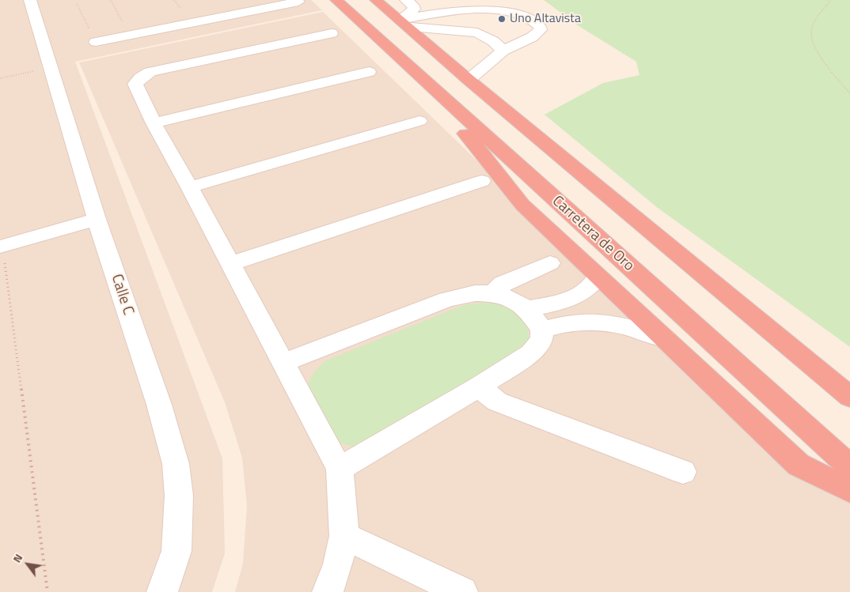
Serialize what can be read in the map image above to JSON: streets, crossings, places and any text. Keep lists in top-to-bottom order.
{
  "streets": {
    "highway": ["Carretera de Oro"],
    "street": ["Calle C"]
  },
  "places": ["Uno Altavista"],
  "north": "top left"
}
